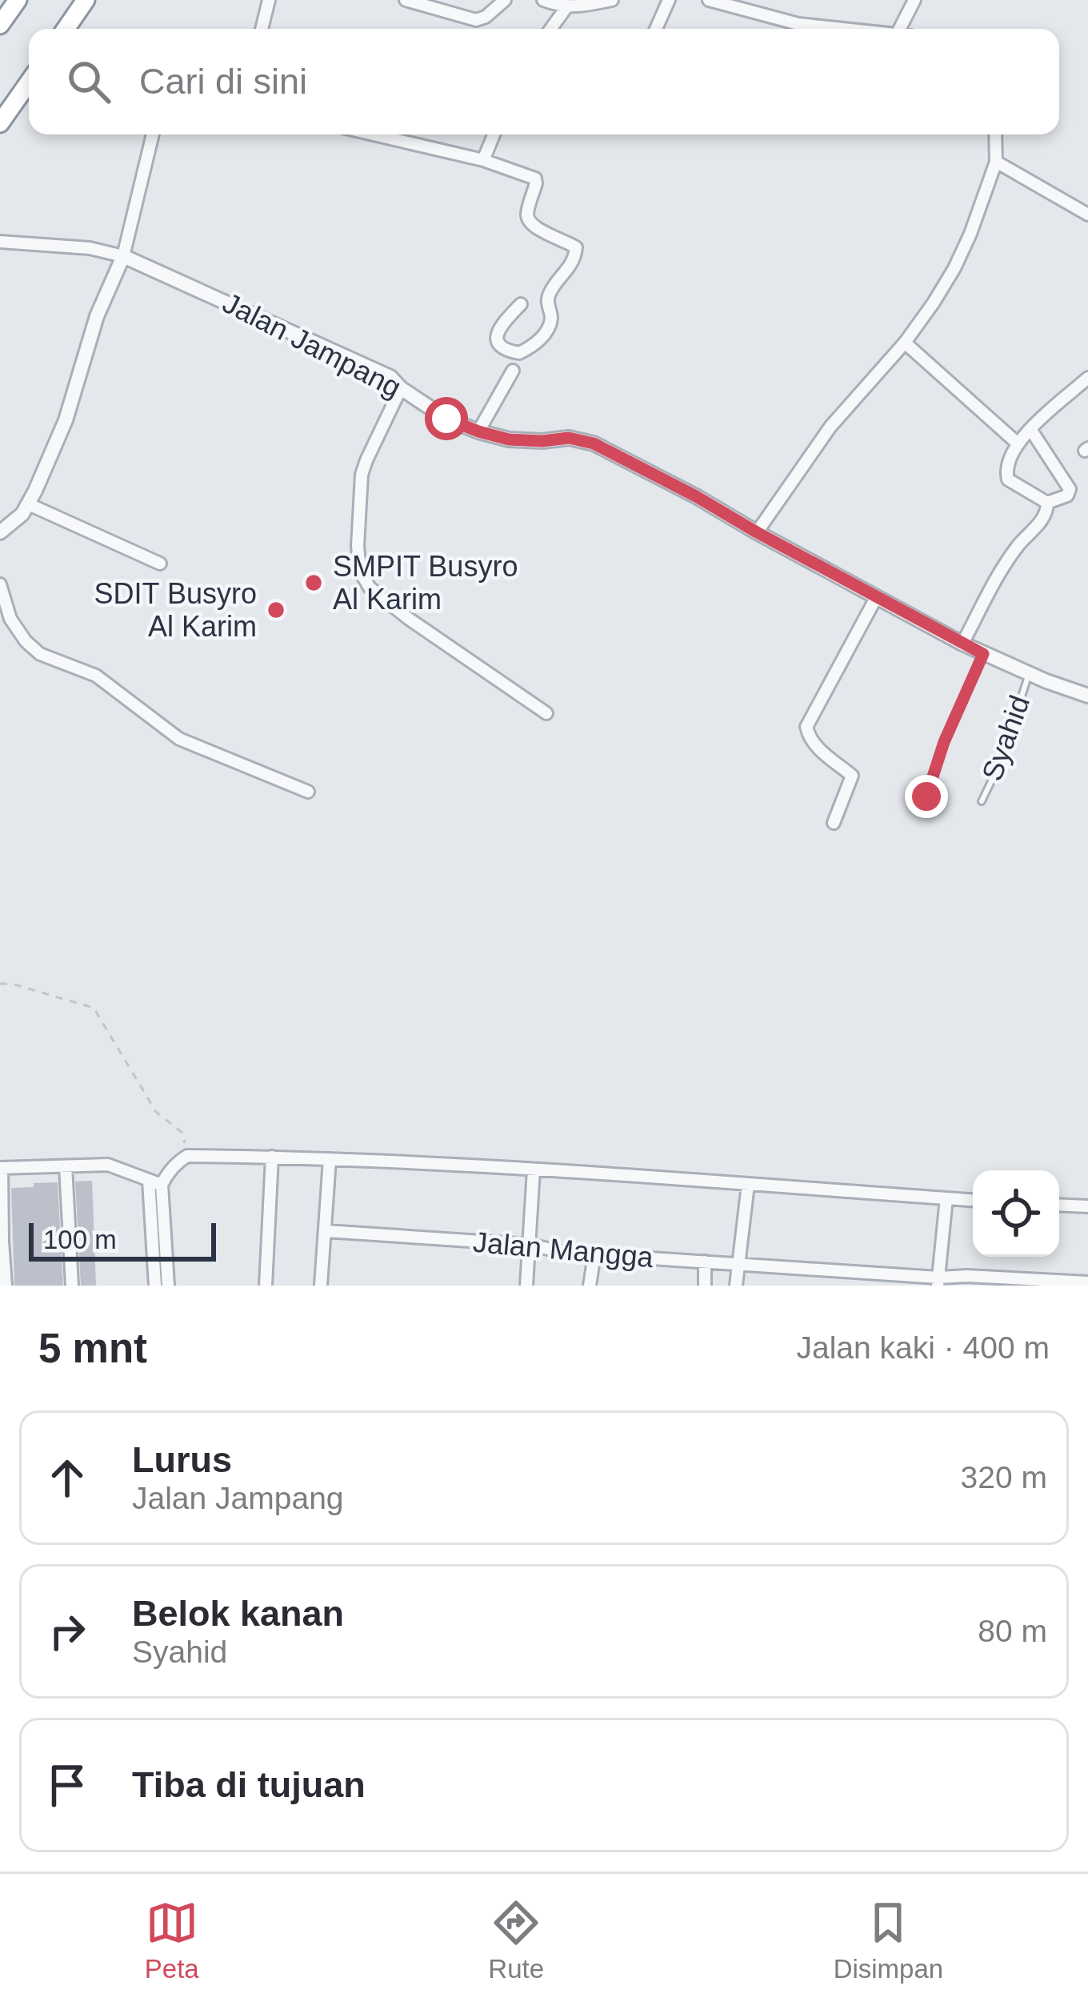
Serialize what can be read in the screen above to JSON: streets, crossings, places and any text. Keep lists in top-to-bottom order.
{
  "streets": {
    "street": ["Jalan Jampang", "Jalan Mangga"],
    "lane": ["Syahid"]
  },
  "crossings": [
    ["Jalan Jampang", "Syahid"]
  ],
  "places": ["SMPIT Busyro Al Karim", "SDIT Busyro Al Karim"],
  "scale_bar": "100 m",
  "page": {
    "search": "Cari di sini",
    "scale": "100 m",
    "heading": ["5 mnt", "Jalan kaki · 400 m"],
    "list": [
      ["Lurus", "Jalan Jampang", "320 m"],
      ["Belok kanan", "Syahid", "80 m"],
      "Tiba di tujuan"
    ],
    "nav": ["Peta", "Rute", "Disimpan"]
  }
}
